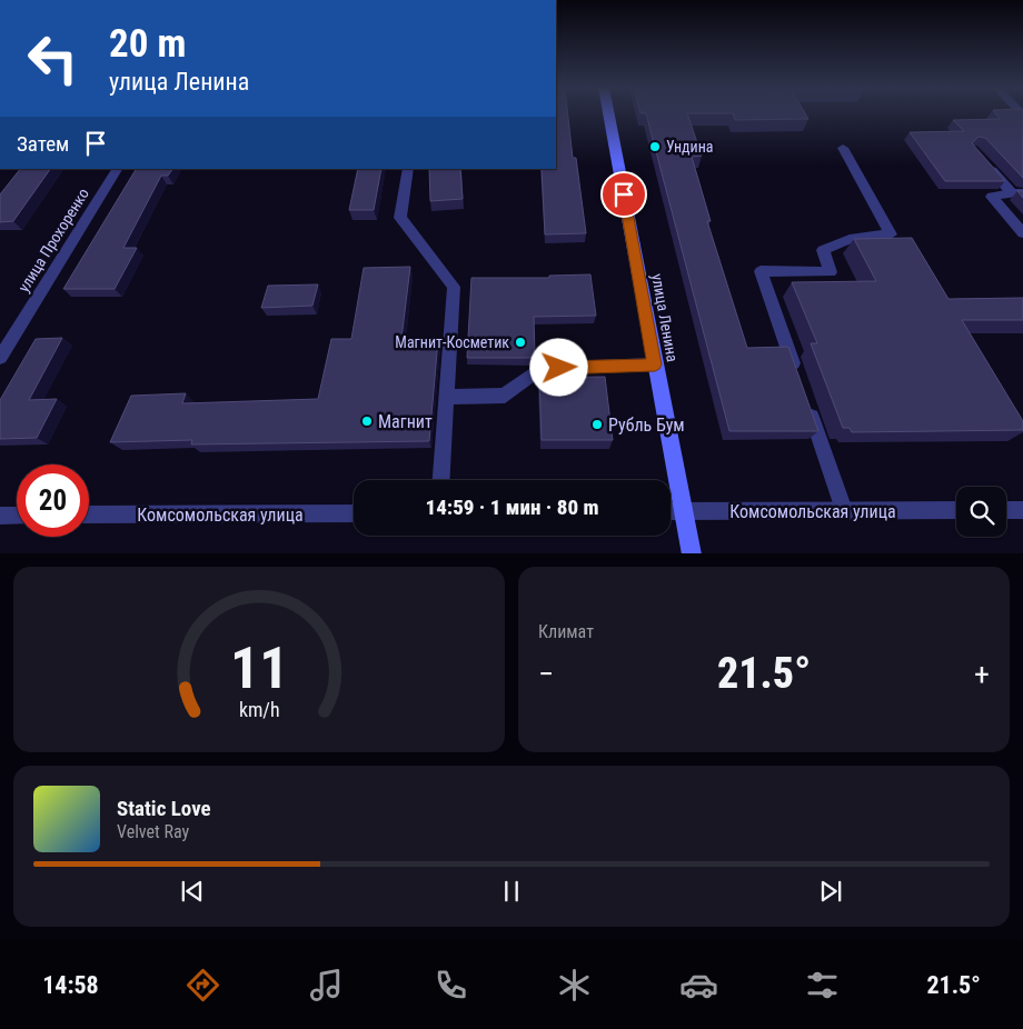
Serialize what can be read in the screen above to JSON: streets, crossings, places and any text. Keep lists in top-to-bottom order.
{
  "streets": {
    "main road": ["улица Ленина"],
    "street": ["улица Прохоренко", "Комсомольская улица"]
  },
  "crossings": [
    ["улица Ленина", "Комсомольская улица"]
  ],
  "places": [
    "Ундина",
    "Магнит-Косметик",
    "Магнит",
    "Рубль Бум"
  ],
  "page": {
    "turn": ["20 m", "улица Ленина"],
    "then": "Затем",
    "limit": "20",
    "trip": "14:59 · 1 мин · 80 m",
    "tile": "Климат",
    "heat": ["−", "21.5°", "+"],
    "song": ["Static Love", "Velvet Ray"],
    "tabs": ["14:58", "21.5°"],
    "gauge": ["11", "km/h"]
  }
}
